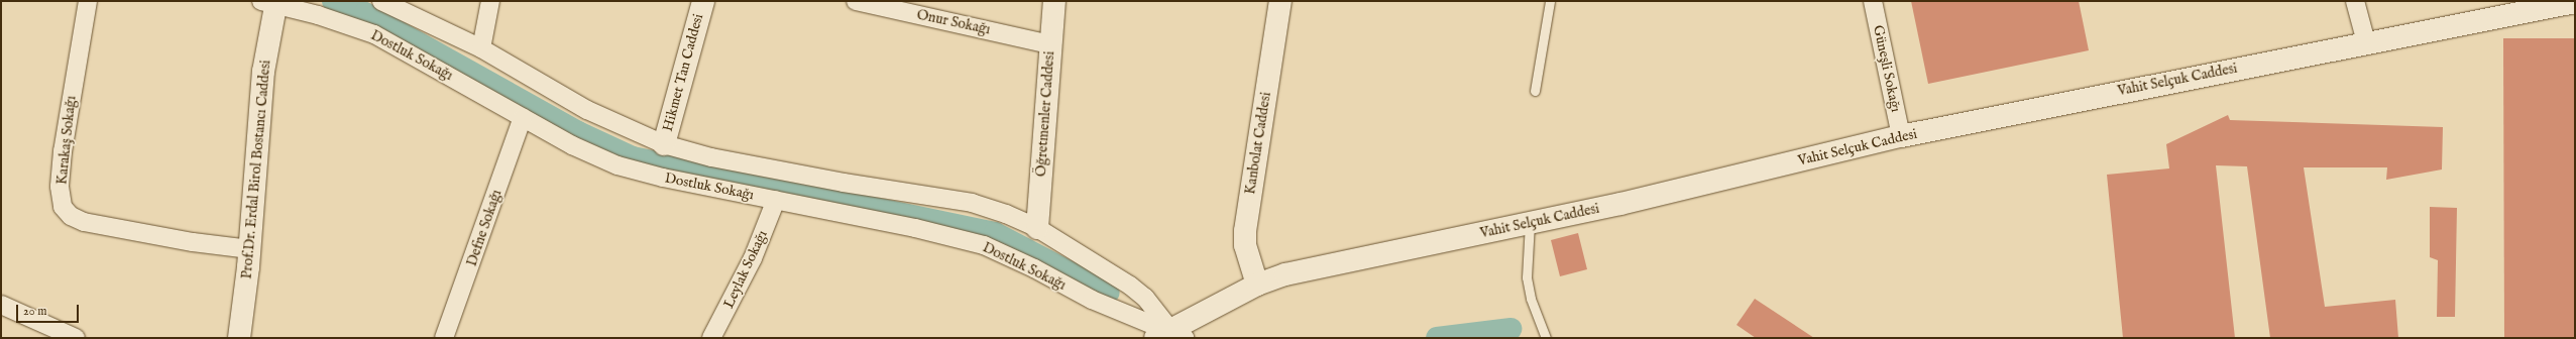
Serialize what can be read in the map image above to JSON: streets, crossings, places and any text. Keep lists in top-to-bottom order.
{
  "streets": {
    "street": [
      "Onur Sokağı",
      "Dostluk Sokağı",
      "Güneşli Sokağı",
      "Hikmet Tan Caddesi",
      "Vahit Selçuk Caddesi",
      "Öğretmenler Caddesi",
      "Karakaş Sokağı",
      "Kanbolat Caddesi",
      "Prof.Dr. Erdal Birol Bostancı Caddesi",
      "Defne Sokağı",
      "Leylak Sokağı"
    ]
  },
  "crossings": [
    ["Onur Sokağı", "Öğretmenler Caddesi"],
    ["Dostluk Sokağı", "Hikmet Tan Caddesi"],
    ["Dostluk Sokağı", "Vahit Selçuk Caddesi"],
    ["Dostluk Sokağı", "Öğretmenler Caddesi"],
    ["Dostluk Sokağı", "Prof.Dr. Erdal Birol Bostancı Caddesi"],
    ["Dostluk Sokağı", "Defne Sokağı"],
    ["Dostluk Sokağı", "Leylak Sokağı"],
    ["Güneşli Sokağı", "Vahit Selçuk Caddesi"],
    ["Vahit Selçuk Caddesi", "Kanbolat Caddesi"],
    ["Karakaş Sokağı", "Prof.Dr. Erdal Birol Bostancı Caddesi"]
  ],
  "scale_bar": "20 m"
}
